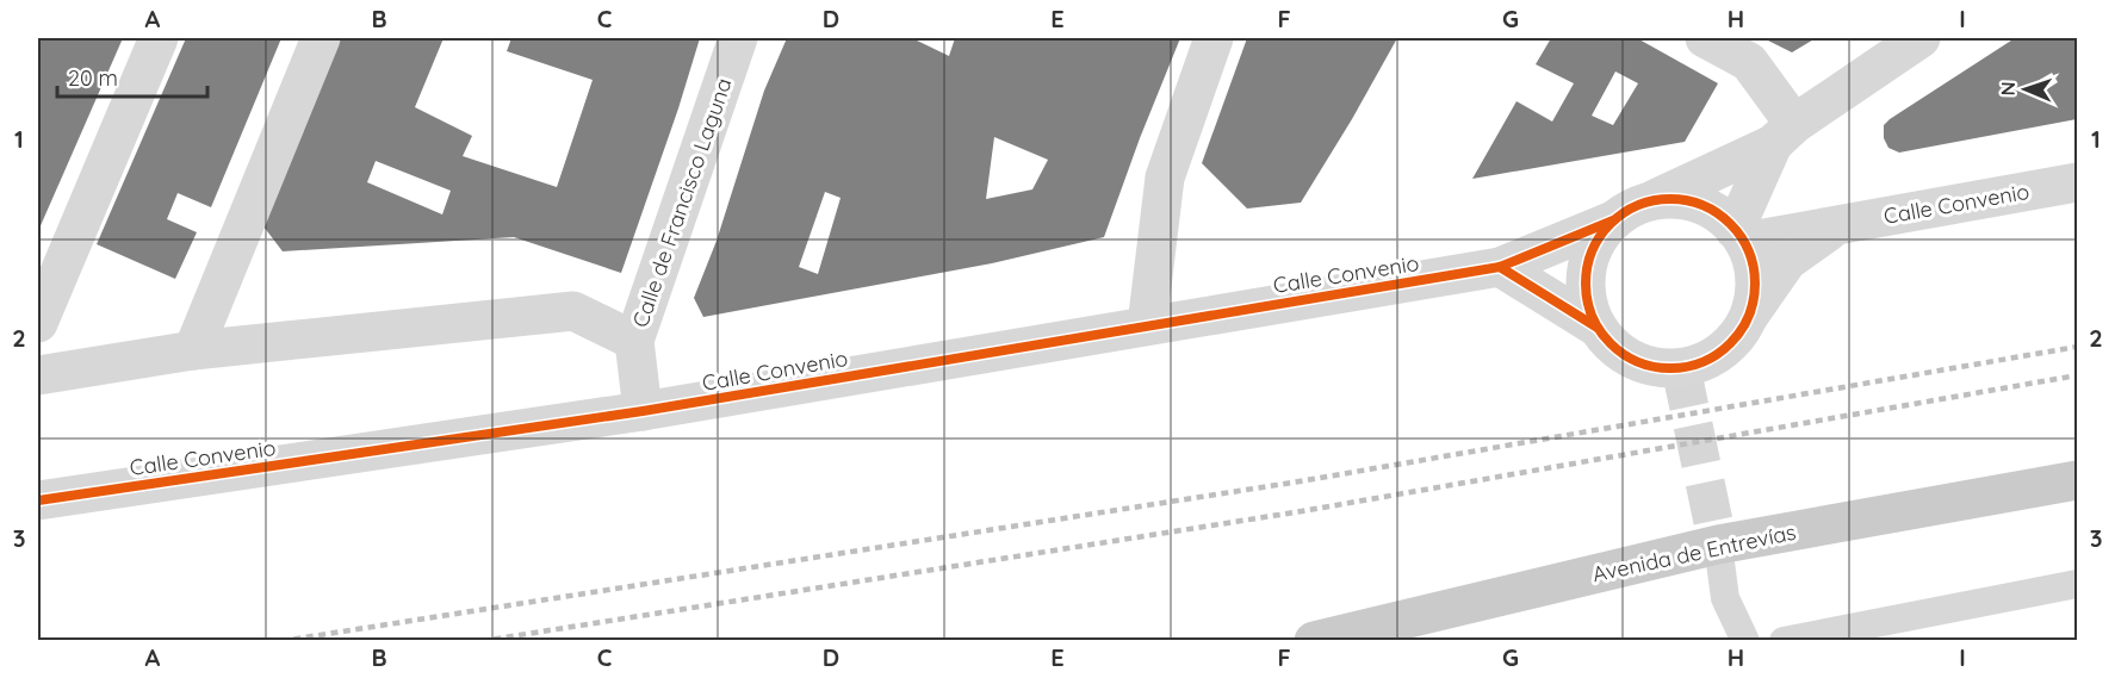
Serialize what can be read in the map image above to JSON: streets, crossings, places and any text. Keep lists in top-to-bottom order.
{
  "streets": {
    "main road": ["Avenida de Entrevías"],
    "street": ["Calle de Francisco Laguna", "Calle Convenio"]
  },
  "crossings": [
    ["Calle de Francisco Laguna", "Calle Convenio"]
  ],
  "scale_bar": "20 m",
  "north": "left",
  "grid": {
    "columns": [
      "A",
      "B",
      "C",
      "D",
      "E",
      "F",
      "G",
      "H",
      "I"
    ],
    "rows": ["1", "2", "3"]
  }
}
